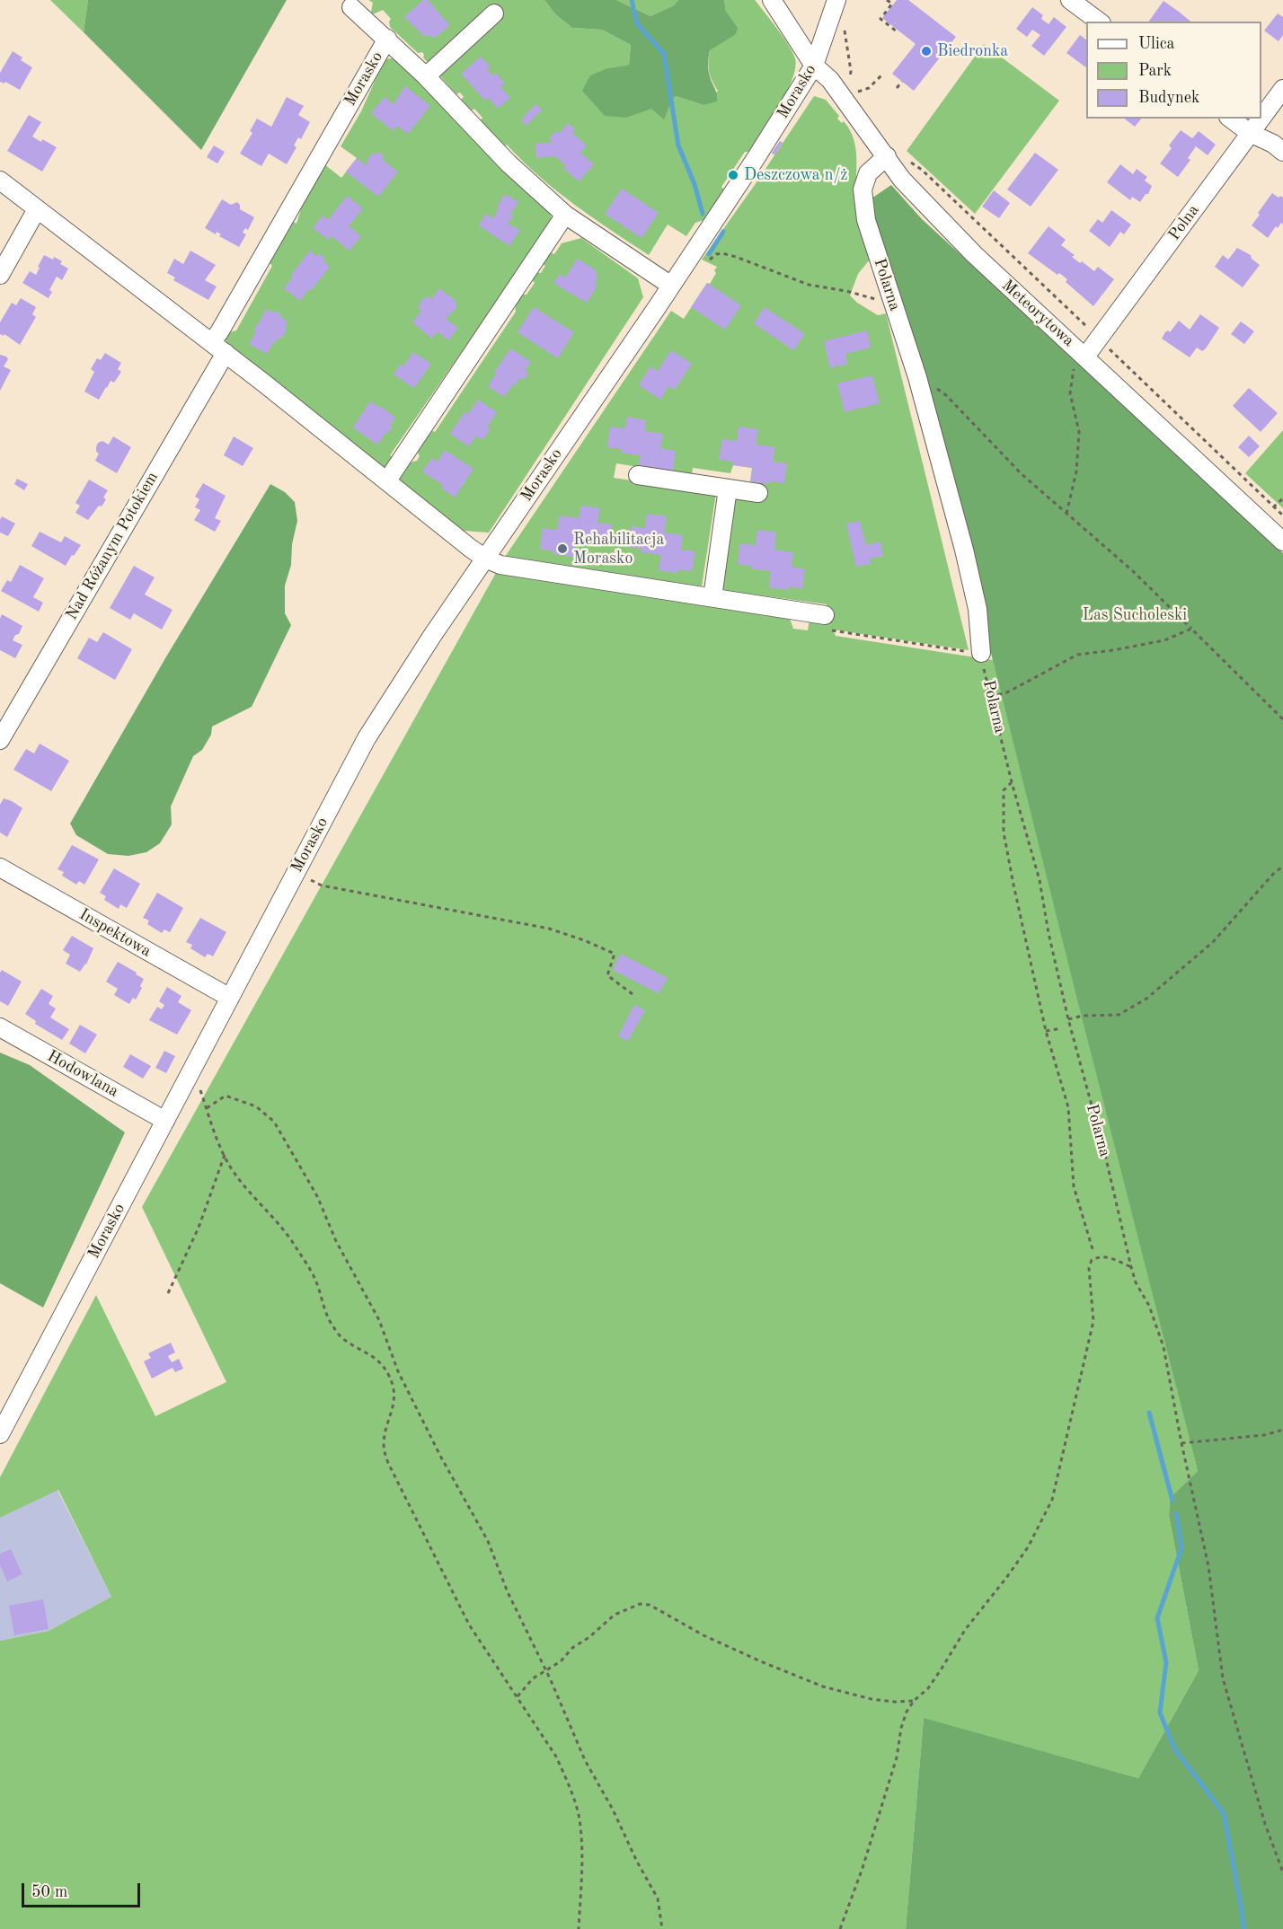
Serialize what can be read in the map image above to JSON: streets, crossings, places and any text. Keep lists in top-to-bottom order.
{
  "streets": {
    "street": [
      "Morasko",
      "Polna",
      "Polarna",
      "Meteorytowa",
      "Nad Różanym Potokiem",
      "Inspektowa",
      "Hodowlana"
    ]
  },
  "crossings": [
    ["Morasko", "Meteorytowa"],
    ["Morasko", "Nad Różanym Potokiem"],
    ["Morasko", "Inspektowa"],
    ["Morasko", "Hodowlana"],
    ["Polna", "Meteorytowa"],
    ["Polarna", "Meteorytowa"]
  ],
  "parks": ["Las Sucholeski"],
  "places": ["Biedronka", "Deszczowa n/ż", "Rehabilitacja Morasko"],
  "legend": ["Ulica", "Park", "Budynek"],
  "scale_bar": "50 m"
}
